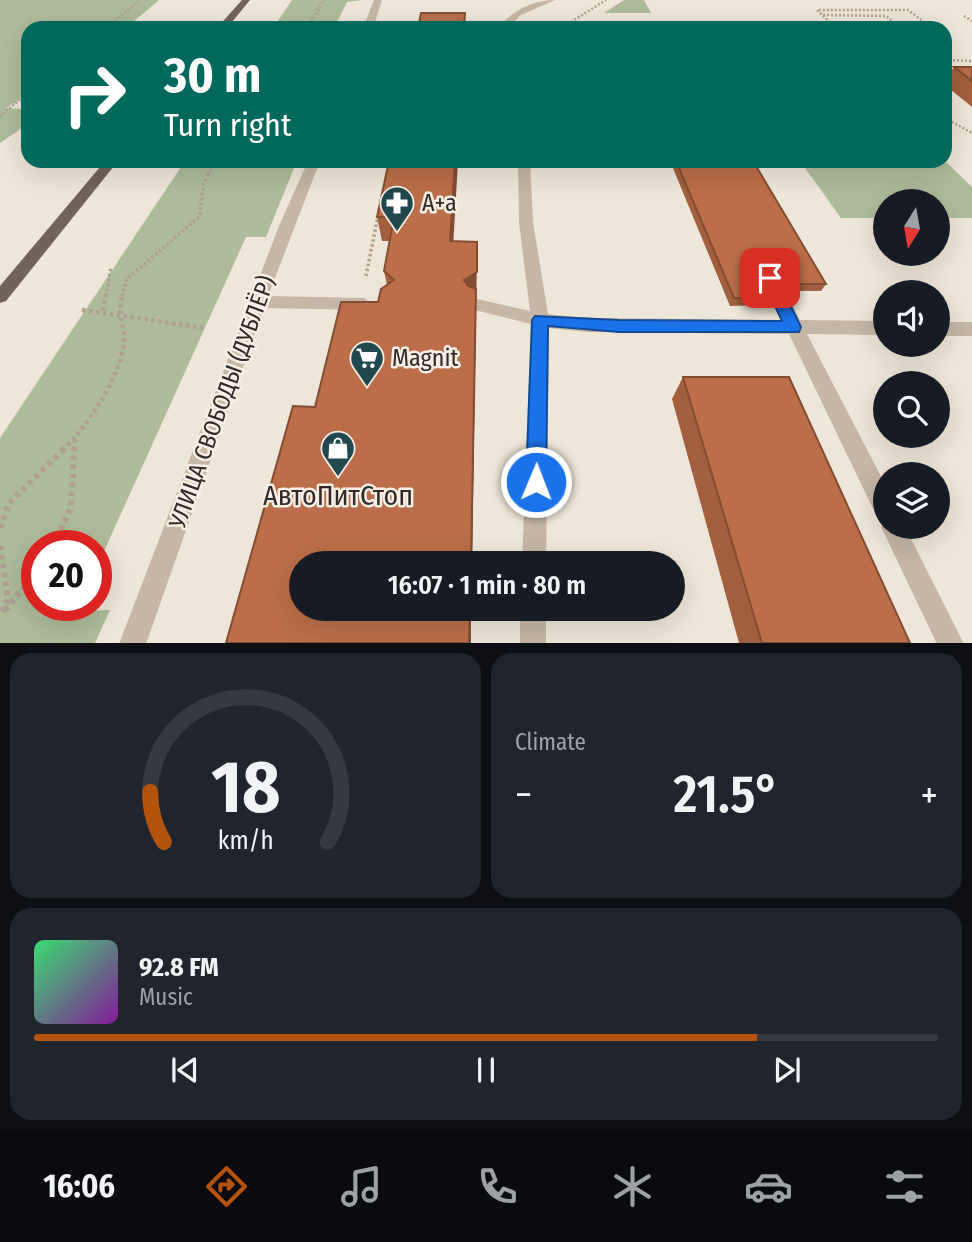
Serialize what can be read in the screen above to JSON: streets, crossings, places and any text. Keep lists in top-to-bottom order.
{
  "streets": {
    "street": ["УЛИЦА СВОБОДЫ (ДУБЛЁР)"]
  },
  "places": {
    "pharmacy": ["А+а"],
    "supermarket": ["Magnit"],
    "shop": ["АвтоПитСтоп"]
  },
  "north": "bottom",
  "page": {
    "turn": ["30 m", "Turn right"],
    "limit": "20",
    "trip": "16:07 · 1 min · 80 m",
    "tile": "Climate",
    "heat": ["−", "21.5°", "+"],
    "song": ["92.8 FM", "Music"],
    "tabs": "16:06",
    "gauge": ["18", "km/h"]
  }
}
